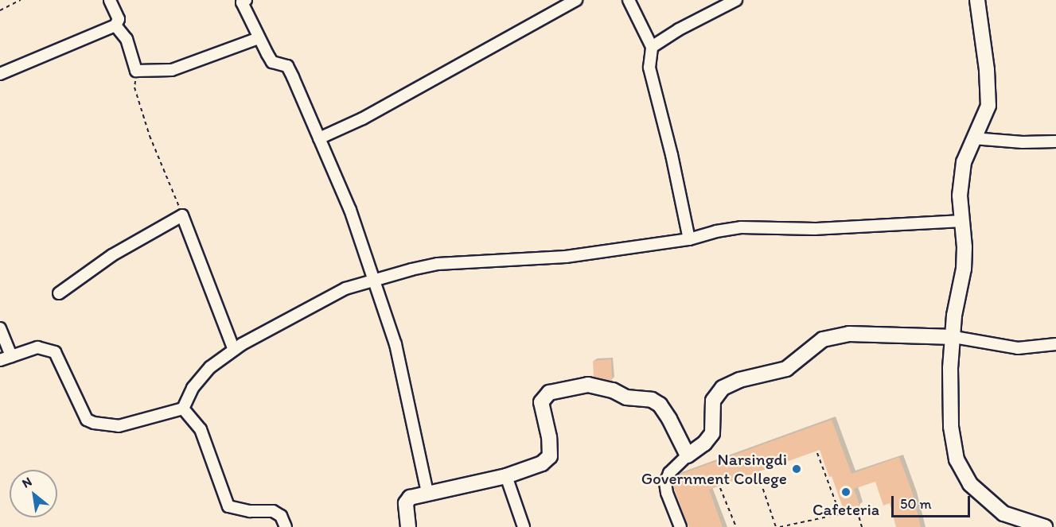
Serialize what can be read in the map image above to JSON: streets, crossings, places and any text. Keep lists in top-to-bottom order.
{
  "places": ["Narsingdi Government College", "Cafeteria"],
  "scale_bar": "50 m",
  "north": "top left"
}
